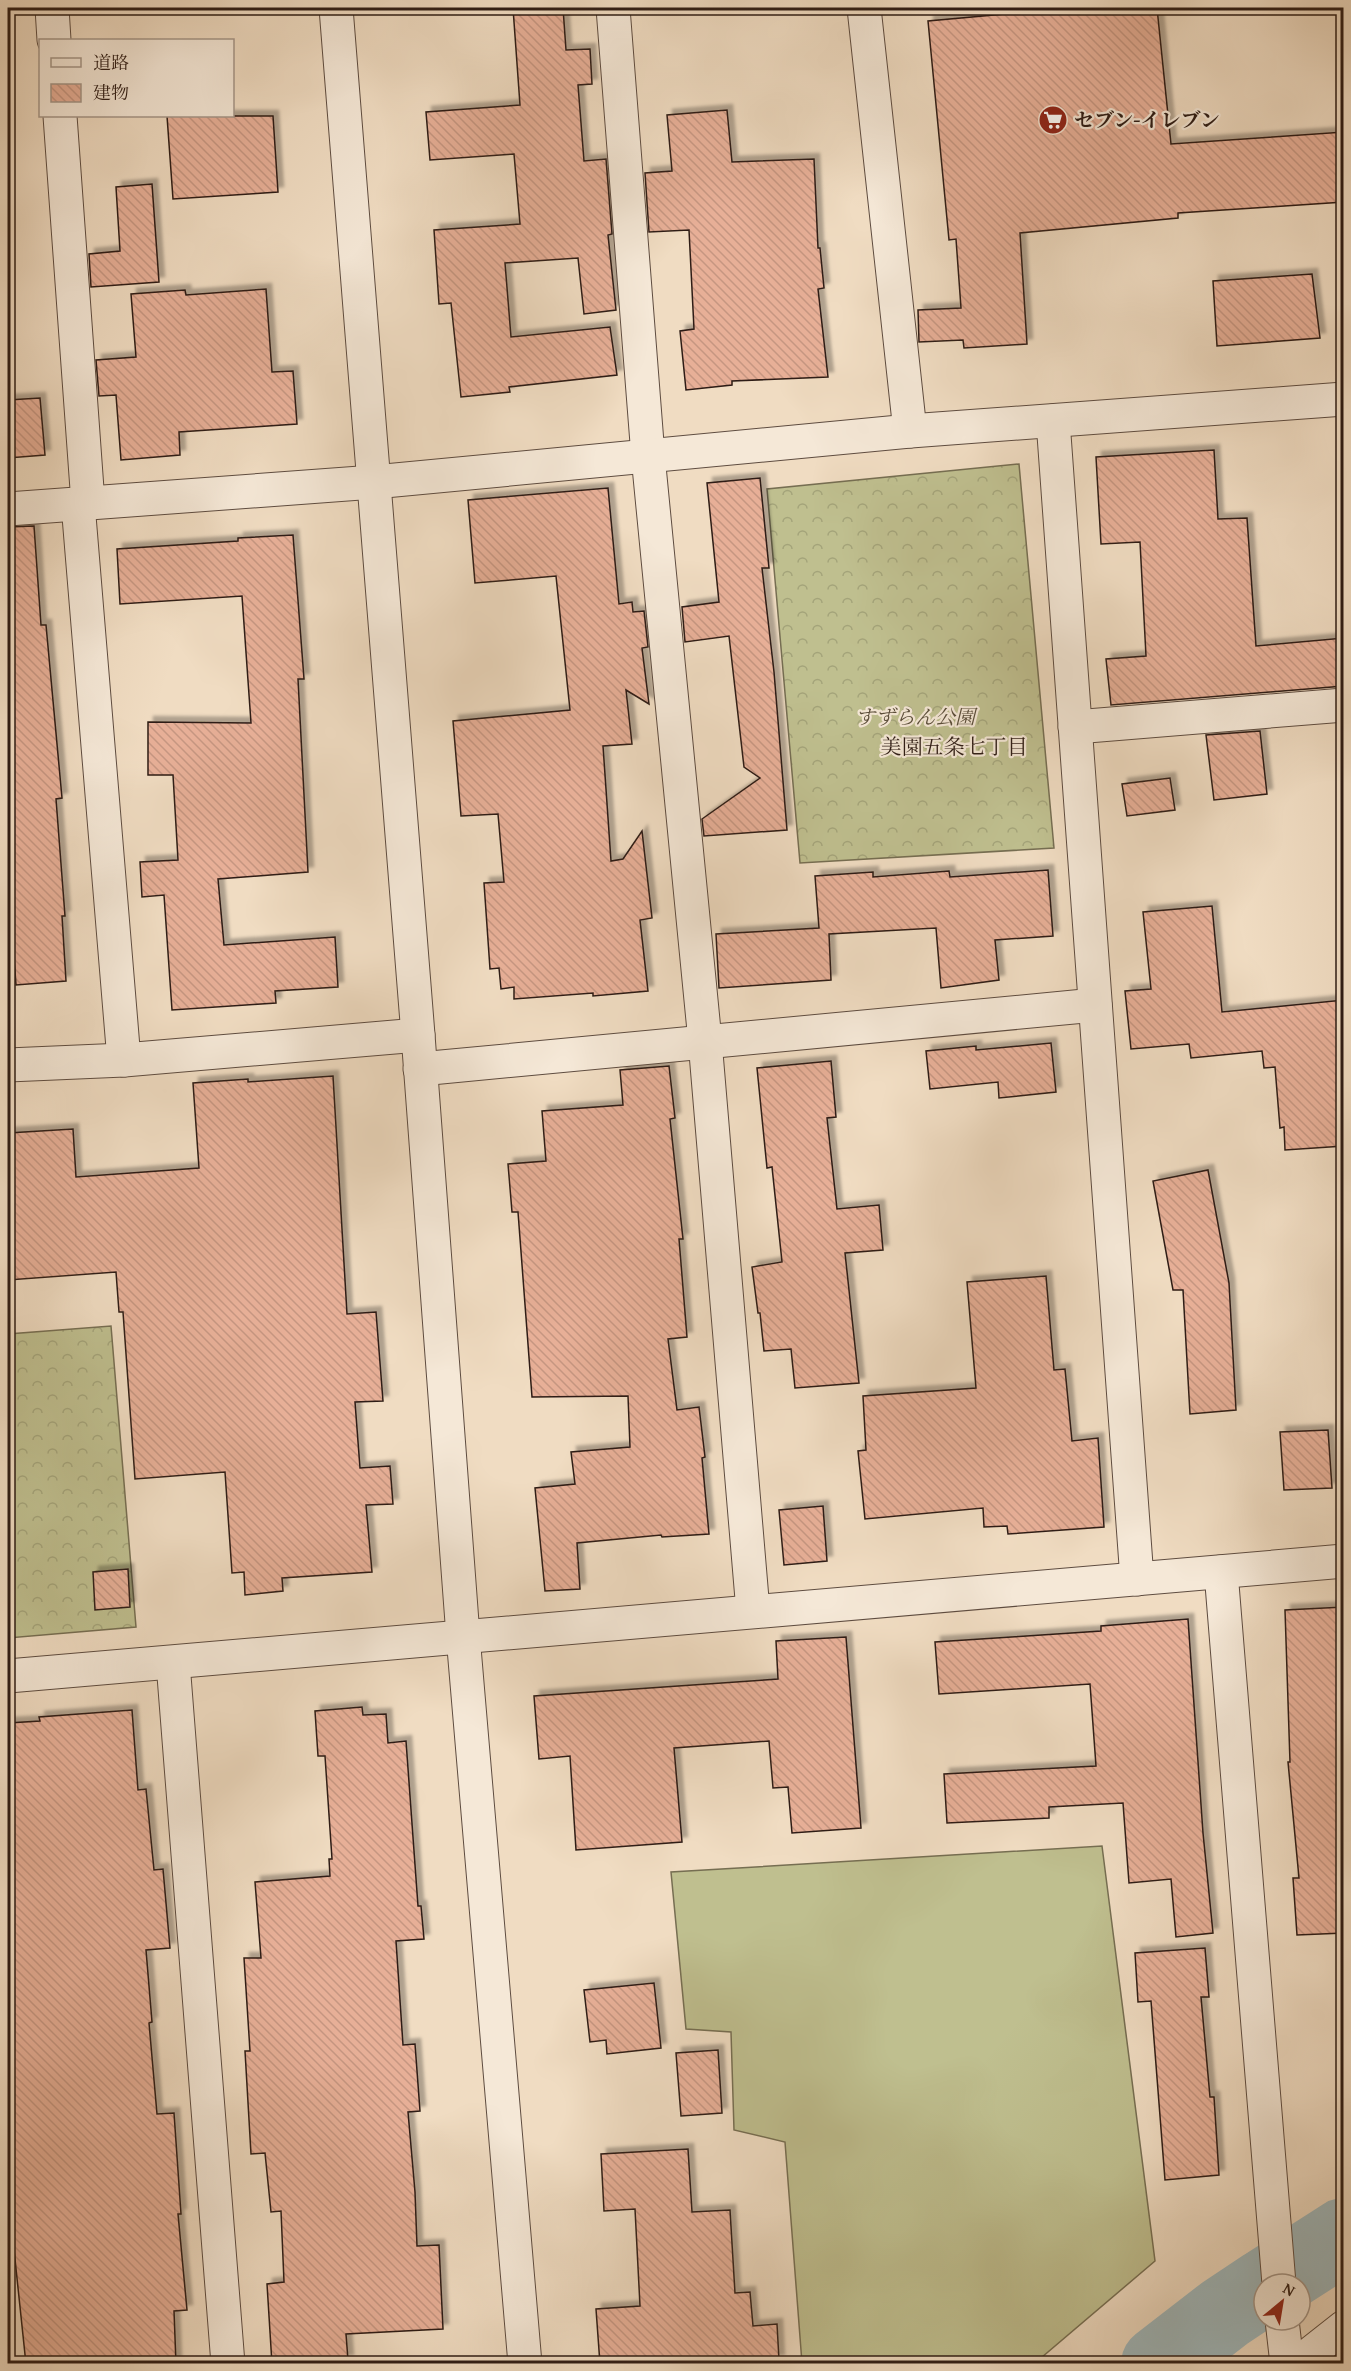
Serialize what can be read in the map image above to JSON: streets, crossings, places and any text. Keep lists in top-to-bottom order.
{
  "districts": ["美園五条七丁目"],
  "parks": ["すずらん公園"],
  "places": {
    "supermarket": ["セブン-イレブン"]
  },
  "legend": ["道路", "建物"],
  "north": "top right"
}
